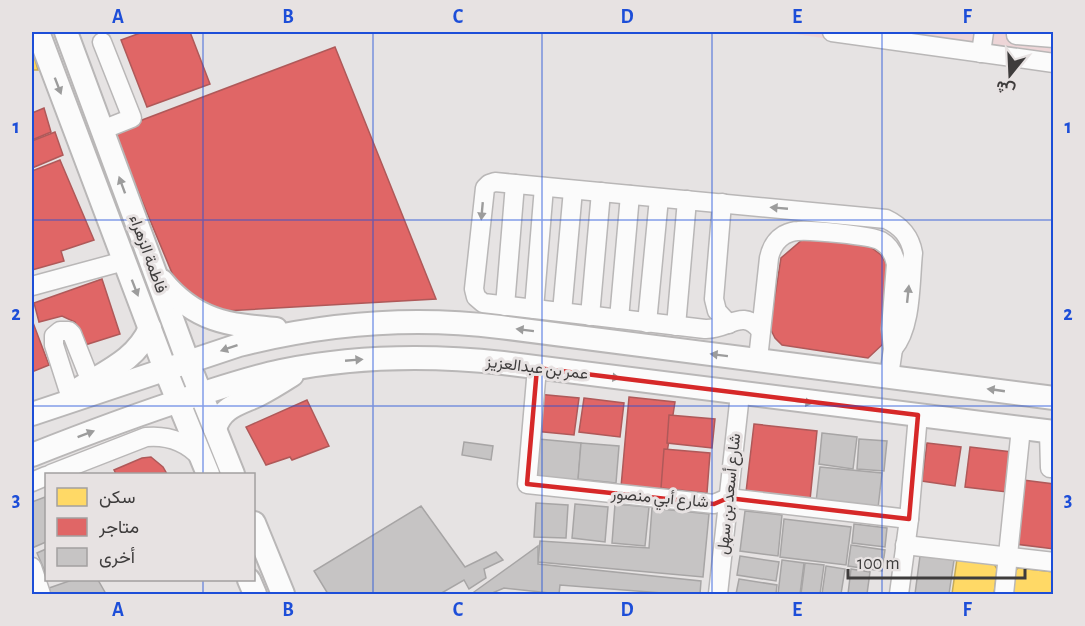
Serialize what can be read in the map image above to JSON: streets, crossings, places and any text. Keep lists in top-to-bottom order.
{
  "streets": {
    "main road": ["فاطمة الزهراء", "عمر بن عبدالعزيز"],
    "street": ["شارع أسعد بن سهل", "شارع أبي منصور"]
  },
  "crossings": [
    ["فاطمة الزهراء", "عمر بن عبدالعزيز"],
    ["عمر بن عبدالعزيز", "شارع أسعد بن سهل"],
    ["عمر بن عبدالعزيز", "شارع أبي منصور"],
    ["شارع أسعد بن سهل", "شارع أبي منصور"]
  ],
  "legend": ["سكن", "متاجر", "أخرى"],
  "scale_bar": "100 m",
  "north": "bottom",
  "grid": {
    "columns": [
      "A",
      "B",
      "C",
      "D",
      "E",
      "F"
    ],
    "rows": ["1", "2", "3"]
  }
}
